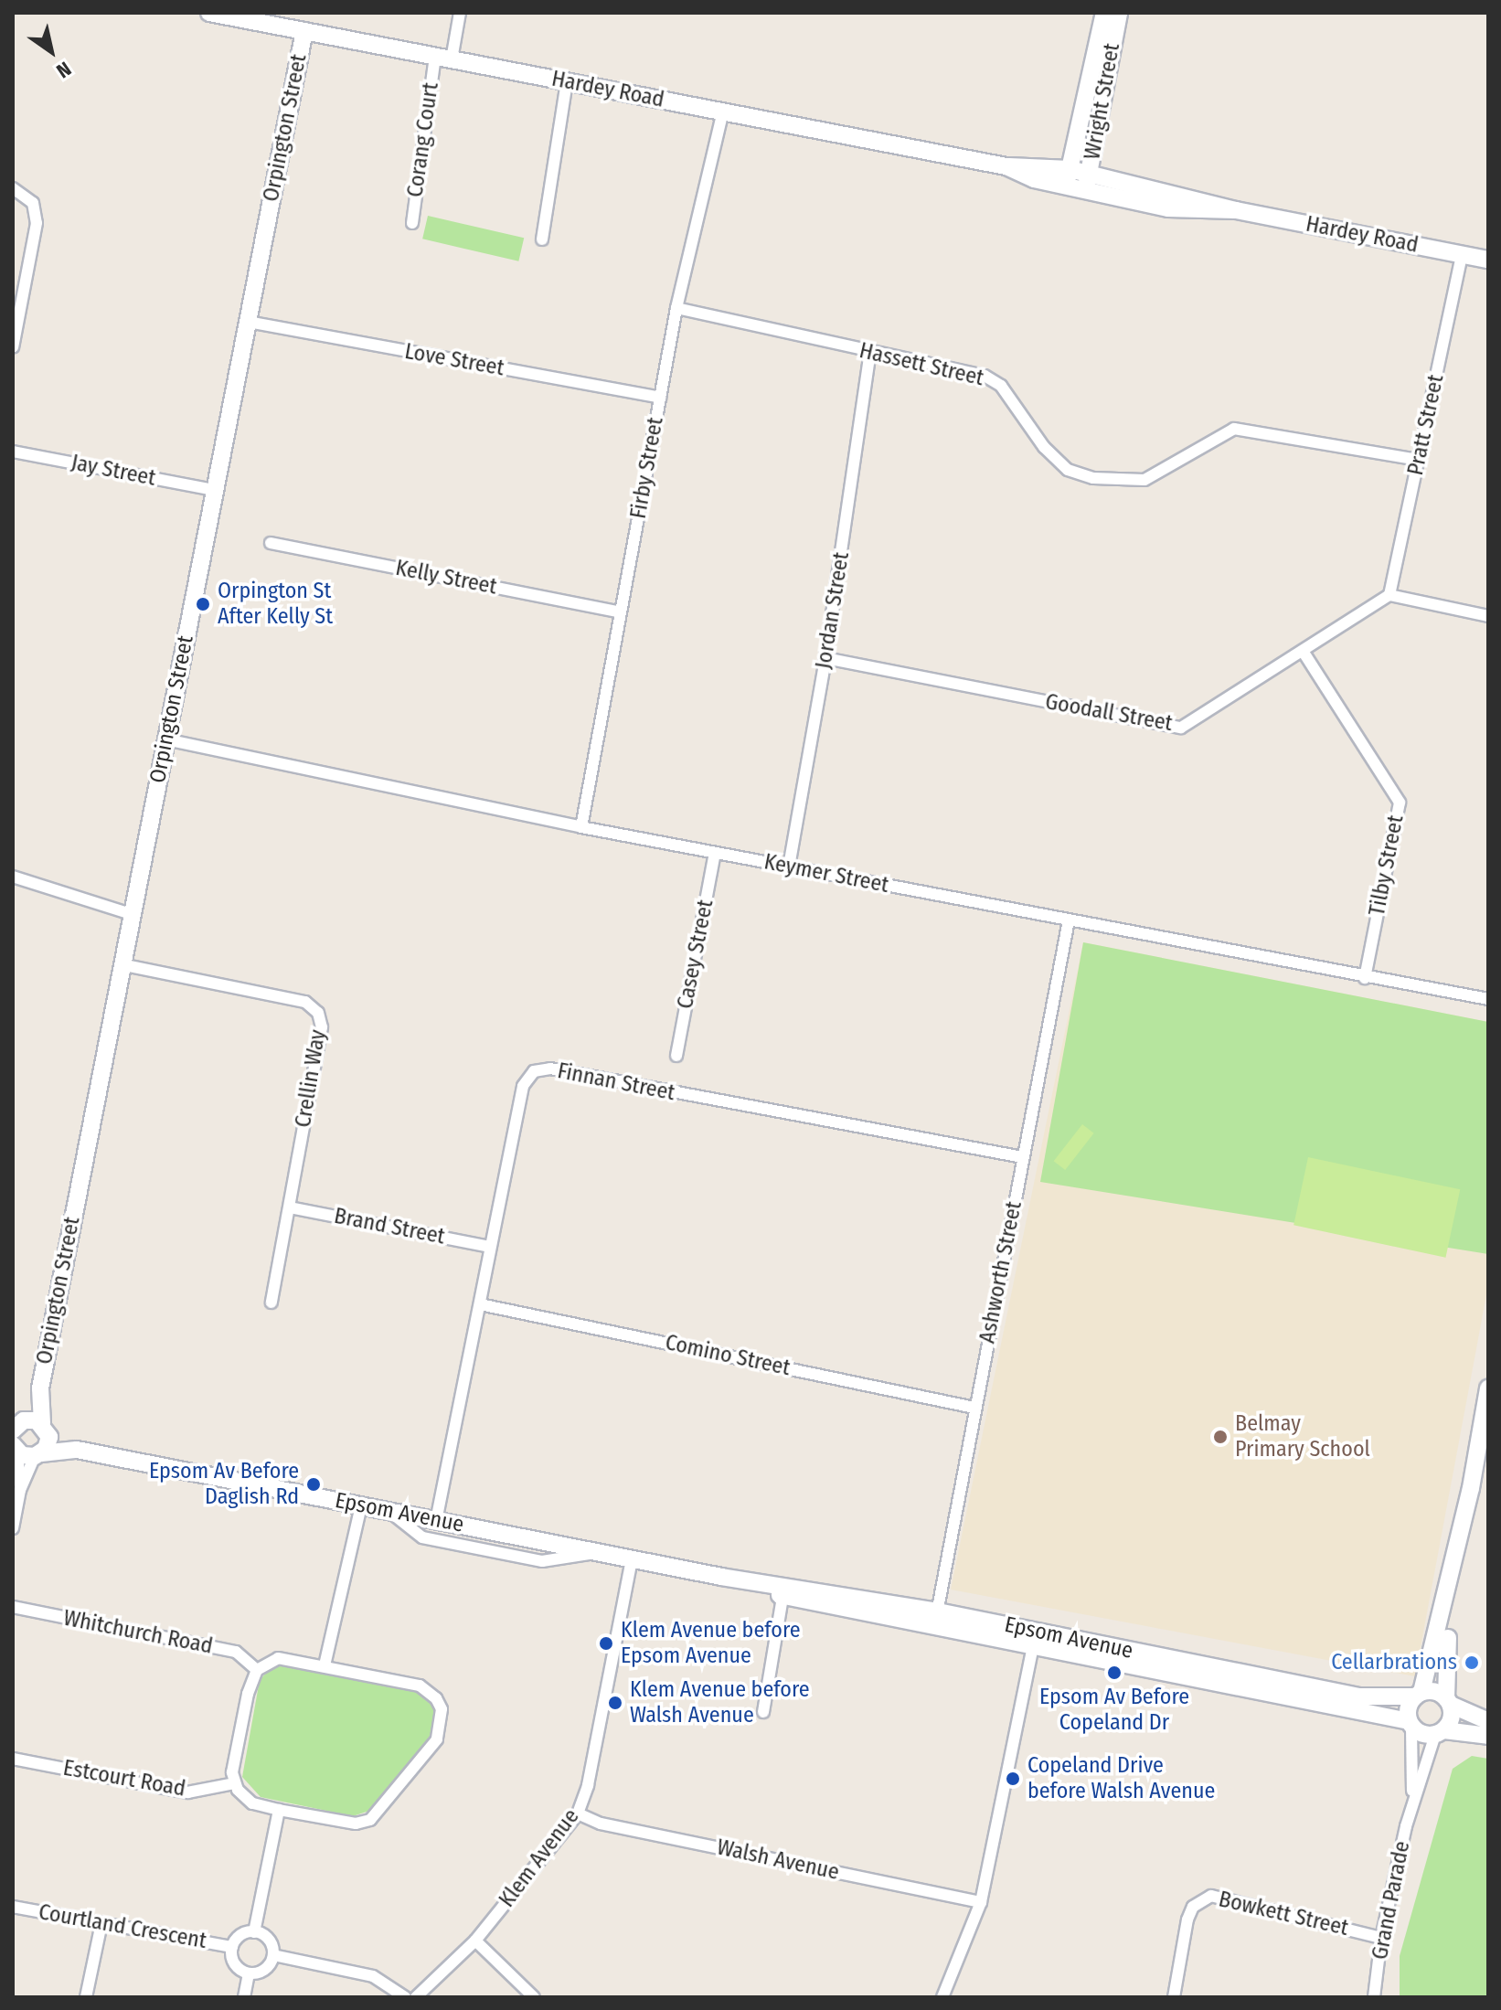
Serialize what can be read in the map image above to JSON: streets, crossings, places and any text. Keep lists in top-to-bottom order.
{
  "streets": {
    "street": [
      "Hardey Road",
      "Wright Street",
      "Orpington Street",
      "Corang Court",
      "Love Street",
      "Hassett Street",
      "Pratt Street",
      "Firby Street",
      "Jay Street",
      "Kelly Street",
      "Jordan Street",
      "Goodall Street",
      "Tilby Street",
      "Keymer Street",
      "Casey Street",
      "Crellin Way",
      "Finnan Street",
      "Brand Street",
      "Ashworth Street",
      "Comino Street",
      "Epsom Avenue",
      "Whitchurch Road",
      "Estcourt Road",
      "Klem Avenue",
      "Walsh Avenue",
      "Grand Parade",
      "Bowkett Street",
      "Courtland Crescent"
    ]
  },
  "crossings": [
    ["Hardey Road", "Wright Street"],
    ["Hardey Road", "Orpington Street"],
    ["Hardey Road", "Corang Court"],
    ["Hardey Road", "Pratt Street"],
    ["Hardey Road", "Firby Street"],
    ["Orpington Street", "Love Street"],
    ["Orpington Street", "Jay Street"],
    ["Orpington Street", "Keymer Street"],
    ["Orpington Street", "Crellin Way"],
    ["Orpington Street", "Epsom Avenue"],
    ["Love Street", "Firby Street"],
    ["Hassett Street", "Pratt Street"],
    ["Hassett Street", "Firby Street"],
    ["Hassett Street", "Jordan Street"],
    ["Pratt Street", "Goodall Street"],
    ["Firby Street", "Kelly Street"],
    ["Firby Street", "Keymer Street"],
    ["Jordan Street", "Goodall Street"],
    ["Jordan Street", "Keymer Street"],
    ["Goodall Street", "Tilby Street"],
    ["Tilby Street", "Keymer Street"],
    ["Keymer Street", "Casey Street"],
    ["Keymer Street", "Ashworth Street"],
    ["Crellin Way", "Brand Street"],
    ["Finnan Street", "Brand Street"],
    ["Finnan Street", "Ashworth Street"],
    ["Finnan Street", "Comino Street"],
    ["Finnan Street", "Epsom Avenue"],
    ["Ashworth Street", "Comino Street"],
    ["Ashworth Street", "Epsom Avenue"],
    ["Epsom Avenue", "Klem Avenue"],
    ["Epsom Avenue", "Grand Parade"],
    ["Whitchurch Road", "Estcourt Road"],
    ["Klem Avenue", "Walsh Avenue"],
    ["Grand Parade", "Bowkett Street"]
  ],
  "places": [
    "Orpington St After Kelly St",
    "Belmay Primary School",
    "Epsom Av Before Daglish Rd",
    "Klem Avenue before Epsom Avenue",
    "Cellarbrations",
    "Epsom Av Before Copeland Dr",
    "Klem Avenue before Walsh Avenue",
    "Copeland Drive before Walsh Avenue"
  ],
  "north": "bottom right"
}
